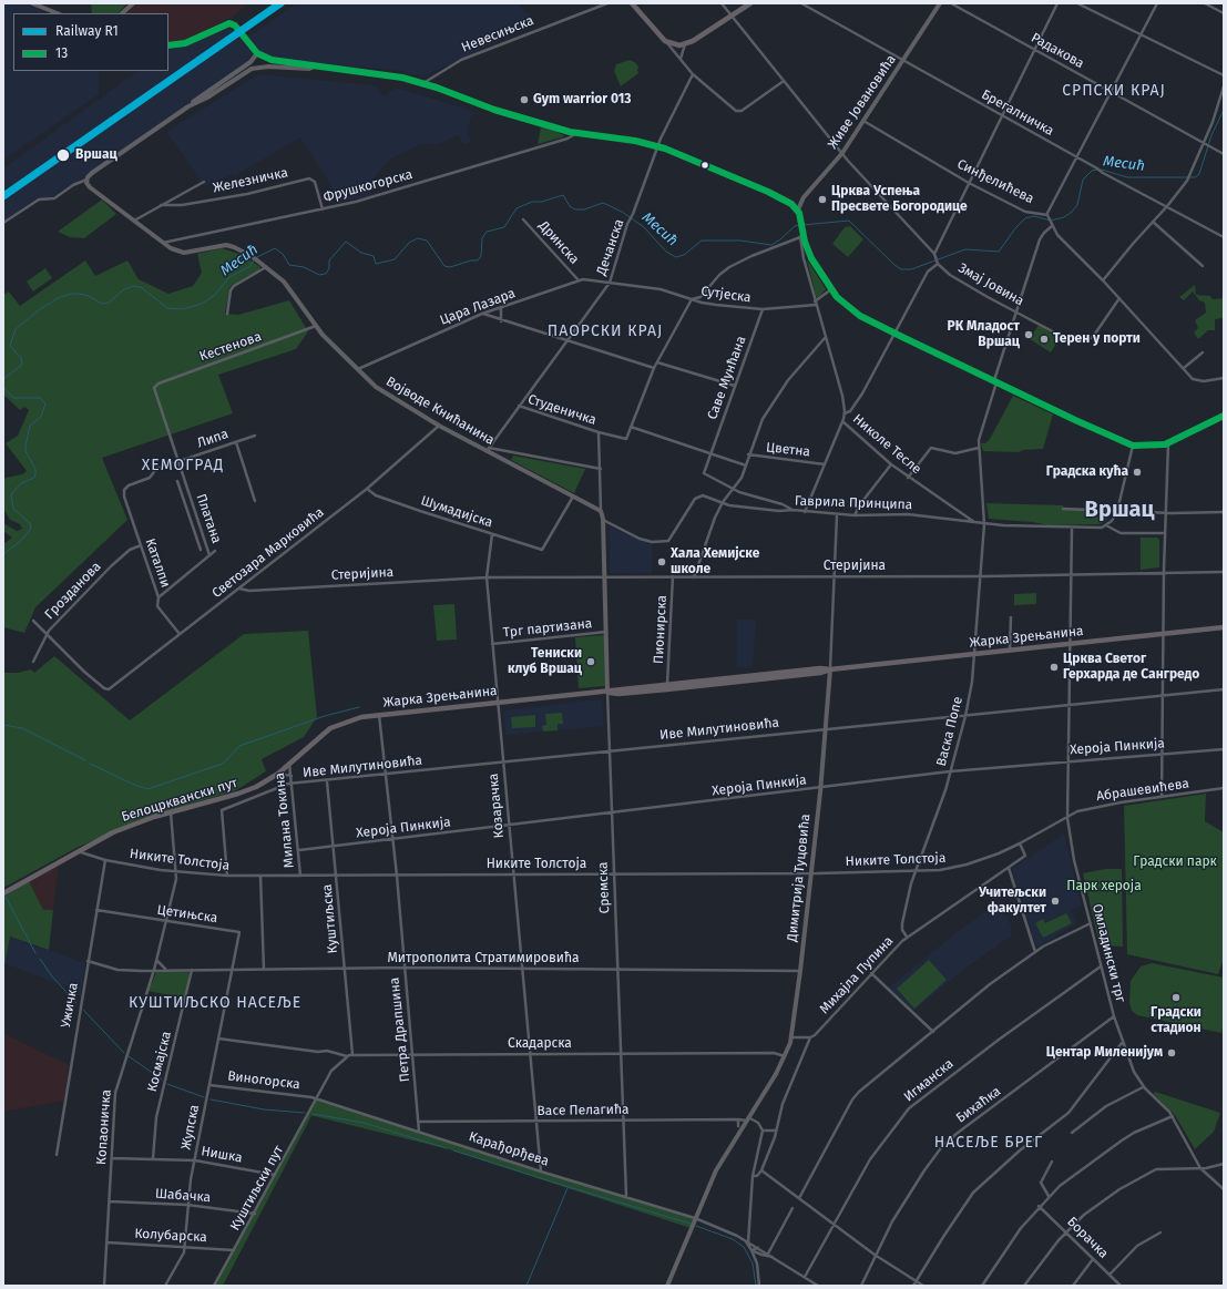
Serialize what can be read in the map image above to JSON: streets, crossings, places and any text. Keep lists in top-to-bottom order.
{
  "streets": {
    "main road": ["Жарка Зрењанина", "Белоцрквански пут"],
    "street": [
      "Невесињска",
      "Радакова",
      "Живе Јовановића",
      "Брегалничка",
      "Железничка",
      "Синђелићева",
      "Фрушкогорска",
      "Дринска",
      "Дечанска",
      "Змај Јовина",
      "Сутјеска",
      "Цара Лазара",
      "Кестенова",
      "Саве Мунћана",
      "Студеничка",
      "Војводе Книћанина",
      "Липа",
      "Николе Тесле",
      "Цветна",
      "Гаврила Принципа",
      "Шумадијска",
      "Платана",
      "Светозара Марковића",
      "Каталпи",
      "Стеријина",
      "Грозданова",
      "Трг партизана",
      "Пионирска",
      "Иве Милутиновића",
      "Васка Попе",
      "Хероја Пинкија",
      "Абрашевићева",
      "Козарачка",
      "Милана Токина",
      "Никите Толстоја",
      "Димитрија Туцовића",
      "Сремска",
      "Цетињска",
      "Куштиљска",
      "Омладински трг",
      "Митрополита Стратимировића",
      "Михајла Пупина",
      "Ужичка",
      "Петра Драпшина",
      "Скадарска",
      "Космајска",
      "Виногорска",
      "Игманска",
      "Бихаћка",
      "Васе Пелагића",
      "Копаоничка",
      "Жупска",
      "Карађорђева",
      "Нишка",
      "Куштиљски пут",
      "Шабачка",
      "Колубарска",
      "Борачка"
    ]
  },
  "crossings": [
    ["Живе Јовановића", "Брегалничка"],
    ["Живе Јовановића", "Синђелићева"],
    ["Живе Јовановића", "Змај Јовина"],
    ["Железничка", "Фрушкогорска"],
    ["Синђелићева", "Змај Јовина"],
    ["Синђелићева", "Васка Попе"],
    ["Фрушкогорска", "Војводе Книћанина"],
    ["Дринска", "Цара Лазара"],
    ["Дечанска", "Сутјеска"],
    ["Дечанска", "Цара Лазара"],
    ["Дечанска", "Студеничка"],
    ["Дечанска", "Војводе Книћанина"],
    ["Змај Јовина", "Васка Попе"],
    ["Сутјеска", "Цара Лазара"],
    ["Сутјеска", "Саве Мунћана"],
    ["Сутјеска", "Николе Тесле"],
    ["Цара Лазара", "Војводе Книћанина"],
    ["Кестенова", "Војводе Книћанина"],
    ["Кестенова", "Платана"],
    ["Војводе Книћанина", "Шумадијска"],
    ["Војводе Книћанина", "Светозара Марковића"],
    ["Војводе Книћанина", "Сремска"],
    ["Липа", "Платана"],
    ["Липа", "Каталпи"],
    ["Николе Тесле", "Гаврила Принципа"],
    ["Гаврила Принципа", "Васка Попе"],
    ["Гаврила Принципа", "Димитрија Туцовића"],
    ["Гаврила Принципа", "Сремска"],
    ["Гаврила Принципа", "Омладински трг"],
    ["Шумадијска", "Светозара Марковића"],
    ["Светозара Марковића", "Каталпи"],
    ["Светозара Марковића", "Стеријина"],
    ["Светозара Марковића", "Грозданова"],
    ["Каталпи", "Грозданова"],
    ["Стеријина", "Пионирска"],
    ["Стеријина", "Васка Попе"],
    ["Стеријина", "Козарачка"],
    ["Стеријина", "Димитрија Туцовића"],
    ["Стеријина", "Сремска"],
    ["Стеријина", "Омладински трг"],
    ["Трг партизана", "Козарачка"],
    ["Трг партизана", "Сремска"],
    ["Пионирска", "Жарка Зрењанина"],
    ["Жарка Зрењанина", "Васка Попе"],
    ["Жарка Зрењанина", "Белоцрквански пут"],
    ["Жарка Зрењанина", "Козарачка"],
    ["Жарка Зрењанина", "Милана Токина"],
    ["Жарка Зрењанина", "Димитрија Туцовића"],
    ["Жарка Зрењанина", "Сремска"],
    ["Жарка Зрењанина", "Омладински трг"],
    ["Жарка Зрењанина", "Петра Драпшина"],
    ["Иве Милутиновића", "Васка Попе"],
    ["Иве Милутиновића", "Козарачка"],
    ["Иве Милутиновића", "Милана Токина"],
    ["Иве Милутиновића", "Никите Толстоја"],
    ["Иве Милутиновића", "Димитрија Туцовића"],
    ["Иве Милутиновића", "Сремска"],
    ["Иве Милутиновића", "Куштиљска"],
    ["Иве Милутиновића", "Омладински трг"],
    ["Иве Милутиновића", "Петра Драпшина"],
    ["Васка Попе", "Хероја Пинкија"],
    ["Васка Попе", "Никите Толстоја"],
    ["Васка Попе", "Михајла Пупина"],
    ["Хероја Пинкија", "Козарачка"],
    ["Хероја Пинкија", "Милана Токина"],
    ["Хероја Пинкија", "Димитрија Туцовића"],
    ["Хероја Пинкија", "Сремска"],
    ["Хероја Пинкија", "Куштиљска"],
    ["Хероја Пинкија", "Омладински трг"],
    ["Хероја Пинкија", "Петра Драпшина"],
    ["Абрашевићева", "Никите Толстоја"],
    ["Абрашевићева", "Омладински трг"],
    ["Белоцрквански пут", "Милана Токина"],
    ["Белоцрквански пут", "Никите Толстоја"],
    ["Белоцрквански пут", "Копаоничка"],
    ["Козарачка", "Никите Толстоја"],
    ["Козарачка", "Митрополита Стратимировића"],
    ["Козарачка", "Скадарска"],
    ["Козарачка", "Васе Пелагића"],
    ["Козарачка", "Карађорђева"],
    ["Милана Токина", "Никите Толстоја"],
    ["Никите Толстоја", "Димитрија Туцовића"],
    ["Никите Толстоја", "Сремска"],
    ["Никите Толстоја", "Куштиљска"],
    ["Никите Толстоја", "Омладински трг"],
    ["Никите Толстоја", "Михајла Пупина"],
    ["Никите Толстоја", "Ужичка"],
    ["Никите Толстоја", "Петра Драпшина"],
    ["Никите Толстоја", "Копаоничка"],
    ["Димитрија Туцовића", "Митрополита Стратимировића"],
    ["Димитрија Туцовића", "Скадарска"],
    ["Димитрија Туцовића", "Васе Пелагића"],
    ["Димитрија Туцовића", "Карађорђева"],
    ["Сремска", "Митрополита Стратимировића"],
    ["Сремска", "Скадарска"],
    ["Сремска", "Васе Пелагића"],
    ["Сремска", "Карађорђева"],
    ["Цетињска", "Митрополита Стратимировића"],
    ["Цетињска", "Ужичка"],
    ["Цетињска", "Копаоничка"],
    ["Цетињска", "Жупска"],
    ["Куштиљска", "Митрополита Стратимировића"],
    ["Куштиљска", "Скадарска"],
    ["Омладински трг", "Игманска"],
    ["Омладински трг", "Бихаћка"],
    ["Митрополита Стратимировића", "Ужичка"],
    ["Митрополита Стратимировића", "Петра Драпшина"],
    ["Митрополита Стратимировића", "Космајска"],
    ["Митрополита Стратимировића", "Копаоничка"],
    ["Митрополита Стратимировића", "Жупска"],
    ["Петра Драпшина", "Скадарска"],
    ["Петра Драпшина", "Васе Пелагића"],
    ["Петра Драпшина", "Карађорђева"],
    ["Скадарска", "Виногорска"],
    ["Скадарска", "Карађорђева"],
    ["Скадарска", "Куштиљски пут"],
    ["Космајска", "Нишка"],
    ["Виногорска", "Жупска"],
    ["Виногорска", "Карађорђева"],
    ["Виногорска", "Куштиљски пут"],
    ["Игманска", "Карађорђева"],
    ["Копаоничка", "Нишка"],
    ["Копаоничка", "Шабачка"],
    ["Копаоничка", "Колубарска"],
    ["Жупска", "Нишка"],
    ["Жупска", "Шабачка"],
    ["Жупска", "Колубарска"],
    ["Карађорђева", "Куштиљски пут"],
    ["Нишка", "Куштиљски пут"],
    ["Куштиљски пут", "Шабачка"],
    ["Куштиљски пут", "Колубарска"]
  ],
  "districts": [
    "СРПСКИ КРАЈ",
    "ПАОРСКИ КРАЈ",
    "ХЕМОГРАД",
    "Вршац",
    "КУШТИЉСКО НАСЕЉЕ",
    "НАСЕЉЕ БРЕГ"
  ],
  "water": ["Месић"],
  "parks": ["Градски парк", "Парк хероја"],
  "places": [
    "Gym warrior 013",
    "Вршац",
    "Црква Успења Пресвете Богородице",
    "РК Младост Вршац",
    "Терен у порти",
    "Градска кућа",
    "Хала Хемијске школе",
    "Тениски клуб Вршац",
    "Црква Светог Герхарда де Сангредо",
    "Учитељски факултет",
    "Градски стадион",
    "Центар Миленијум"
  ],
  "lines": ["rail line R1", "transit line 13"],
  "legend": ["Railway R1", "13"]
}
